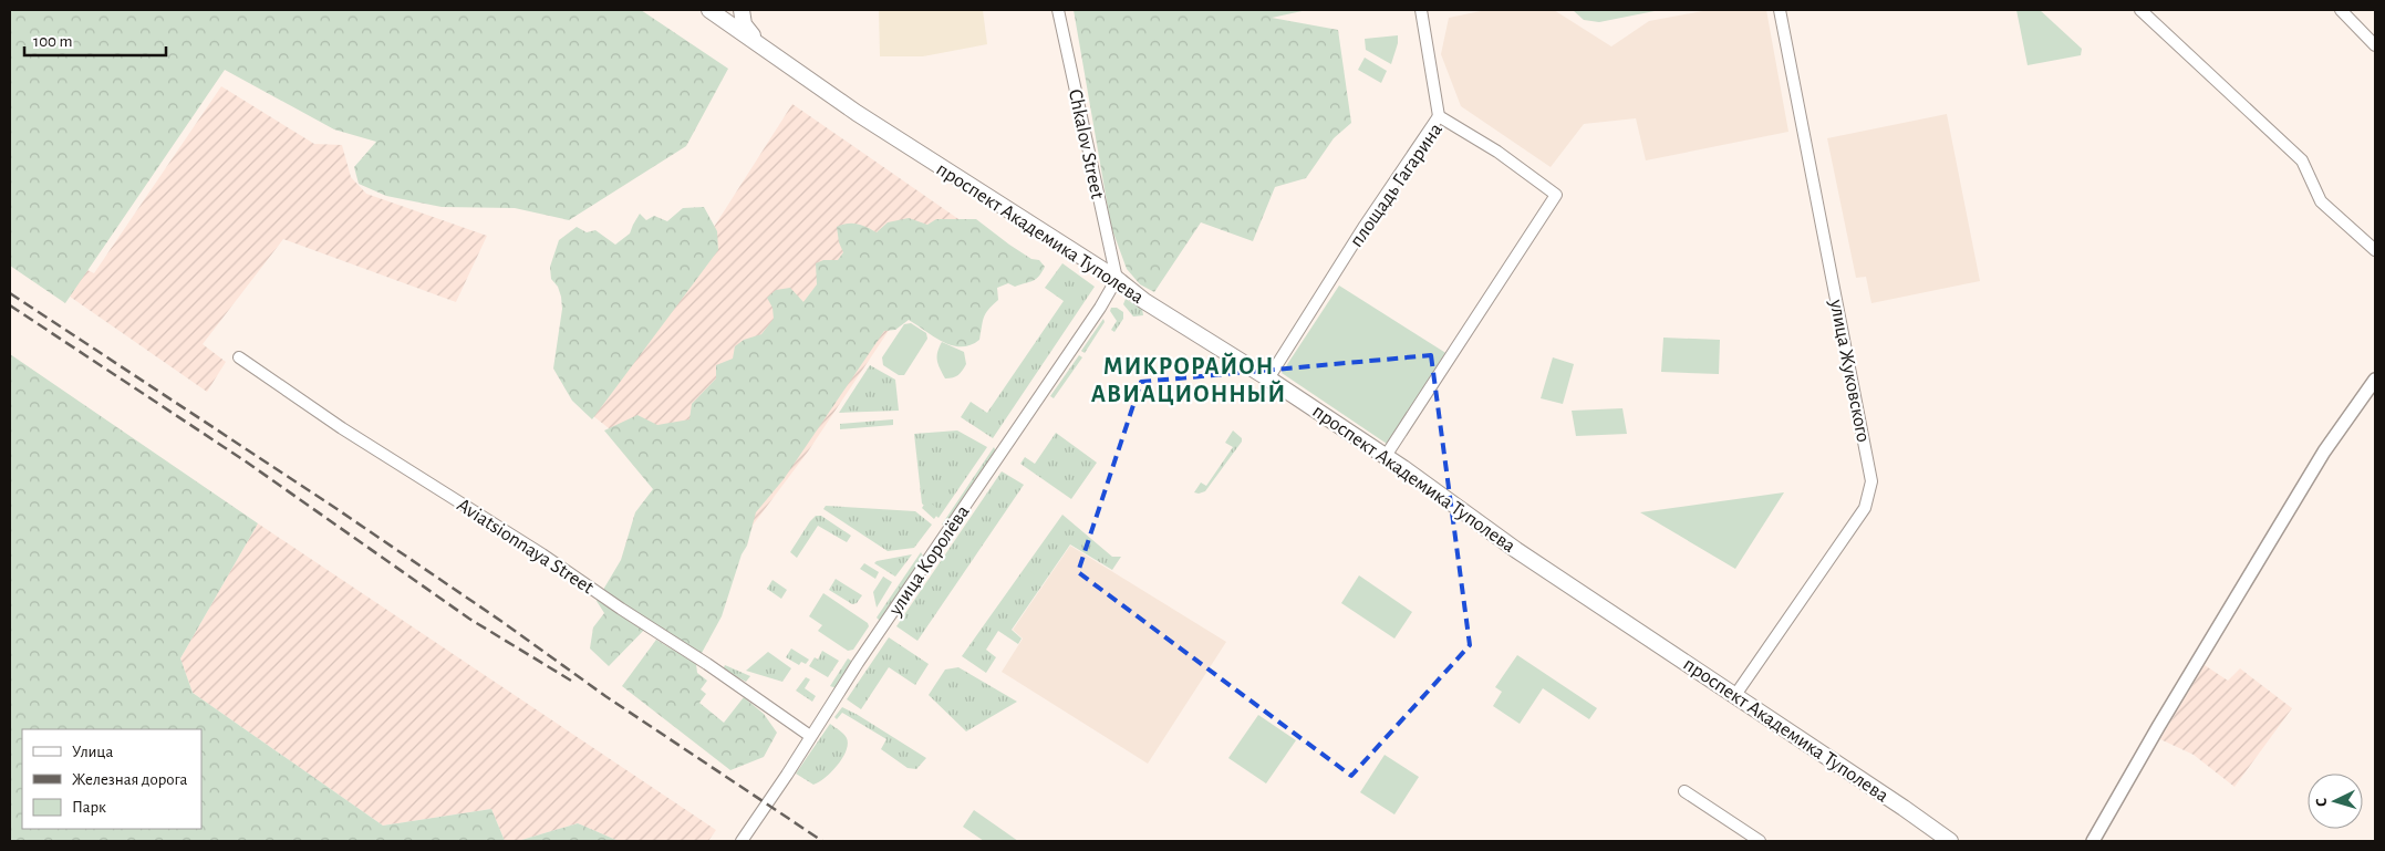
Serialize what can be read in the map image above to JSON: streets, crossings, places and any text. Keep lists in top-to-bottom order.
{
  "streets": {
    "main road": ["проспект Академика Туполева"],
    "street": [
      "Chkalov Street",
      "площадь Гагарина",
      "улица Жуковского",
      "Aviatsionnaya Street",
      "улица Королёва"
    ]
  },
  "crossings": [
    ["Chkalov Street", "проспект Академика Туполева"],
    ["Chkalov Street", "улица Королёва"],
    ["площадь Гагарина", "проспект Академика Туполева"],
    ["проспект Академика Туполева", "улица Жуковского"],
    ["проспект Академика Туполева", "улица Королёва"],
    ["Aviatsionnaya Street", "улица Королёва"]
  ],
  "districts": ["МИКРОРАЙОН АВИАЦИОННЫЙ"],
  "legend": ["Улица", "Железная дорога", "Парк"],
  "scale_bar": "100 m",
  "north": "left"
}
